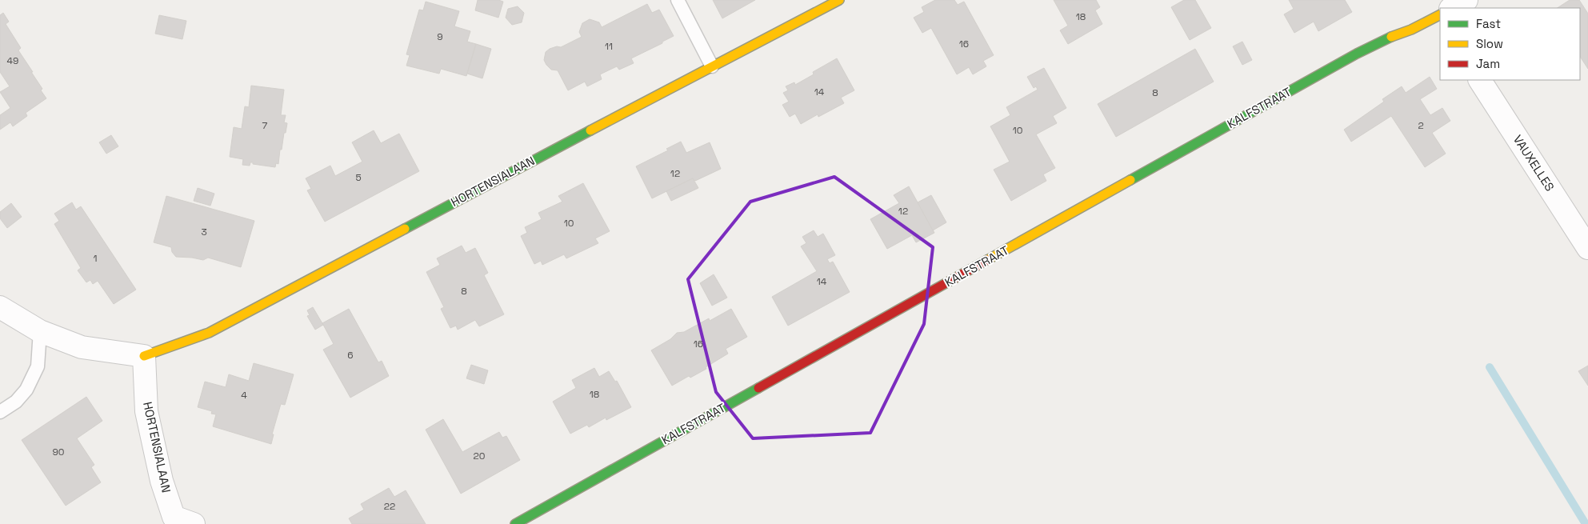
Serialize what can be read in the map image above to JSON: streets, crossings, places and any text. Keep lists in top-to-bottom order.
{
  "streets": {
    "street": ["KALFSTRAAT", "VAUXELLES", "HORTENSIALAAN"]
  },
  "house_numbers": [
    "18",
    "9",
    "16",
    "11",
    "49",
    "14",
    "8",
    "7",
    "2",
    "10",
    "12",
    "5",
    "12",
    "10",
    "3",
    "1",
    "14",
    "8",
    "16",
    "6",
    "18",
    "4",
    "90",
    "20",
    "22"
  ],
  "legend": ["Fast", "Slow", "Jam"]
}
